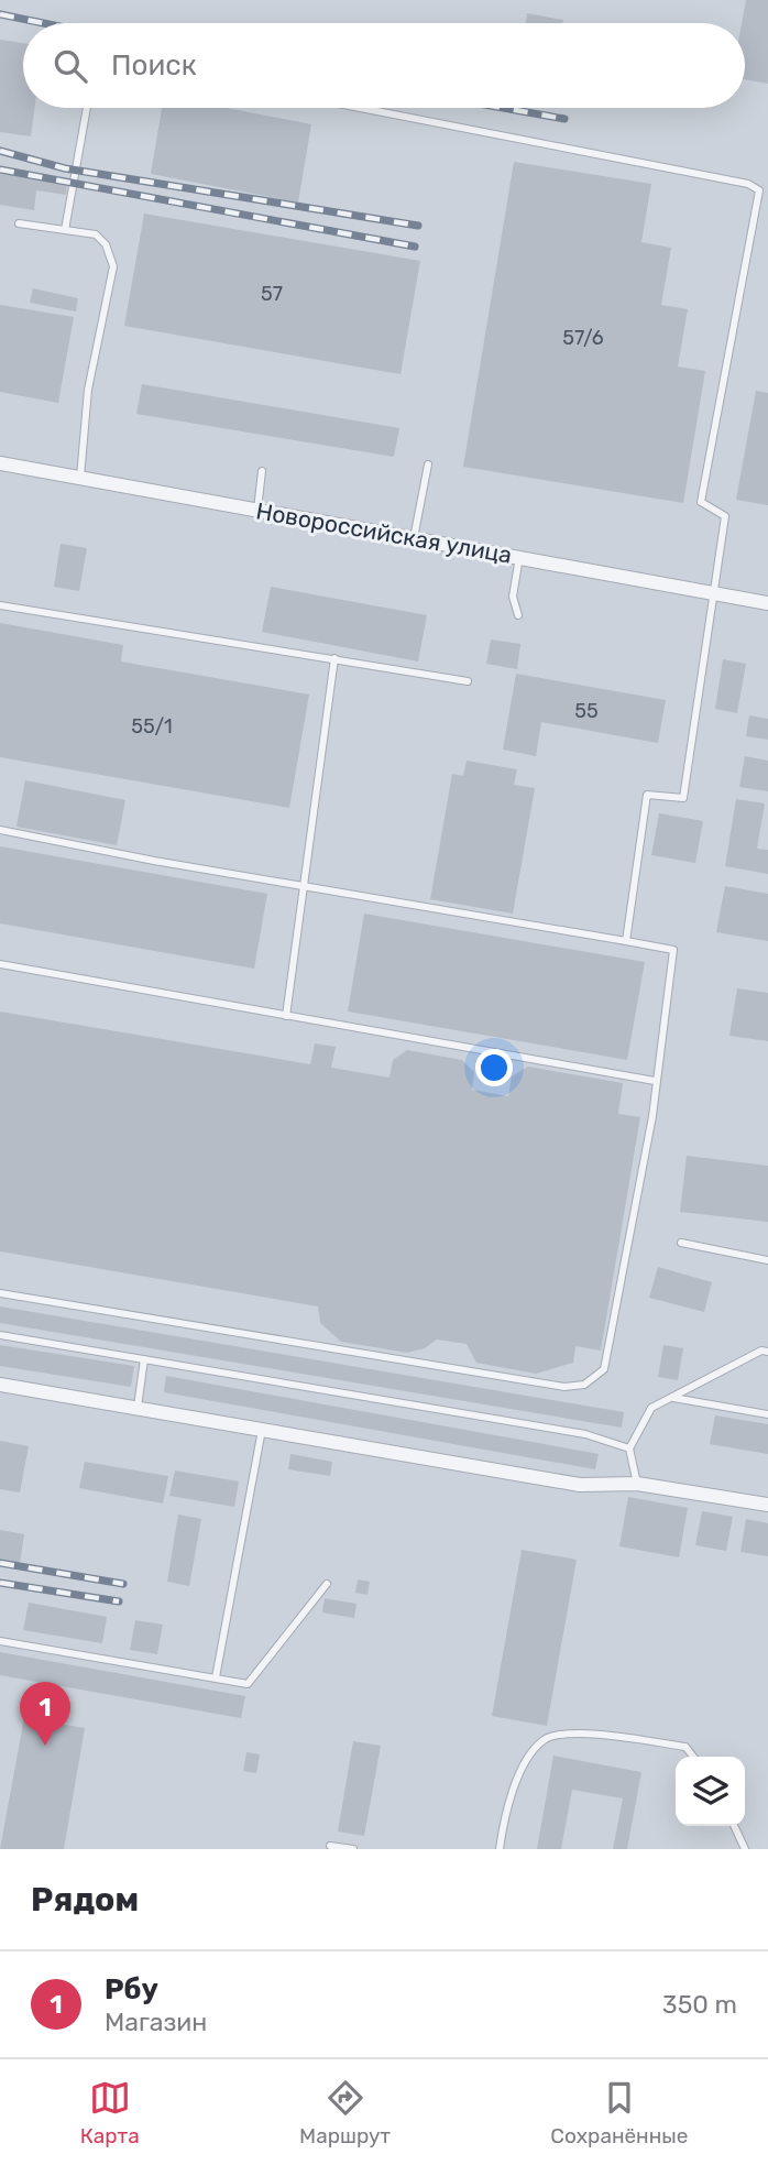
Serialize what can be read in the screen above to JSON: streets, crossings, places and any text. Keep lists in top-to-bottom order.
{
  "streets": {
    "street": ["Новороссийская улица"]
  },
  "house_numbers": [
    "57",
    "57/6",
    "55",
    "55/1"
  ],
  "page": {
    "search": "Поиск",
    "pins": "1",
    "heading": "Рядом",
    "list": [
      {
        "mark": "1",
        "name": "Рбу",
        "note": "Магазин",
        "value": "350 m"
      }
    ],
    "nav": ["Карта", "Маршрут", "Сохранённые"]
  }
}
